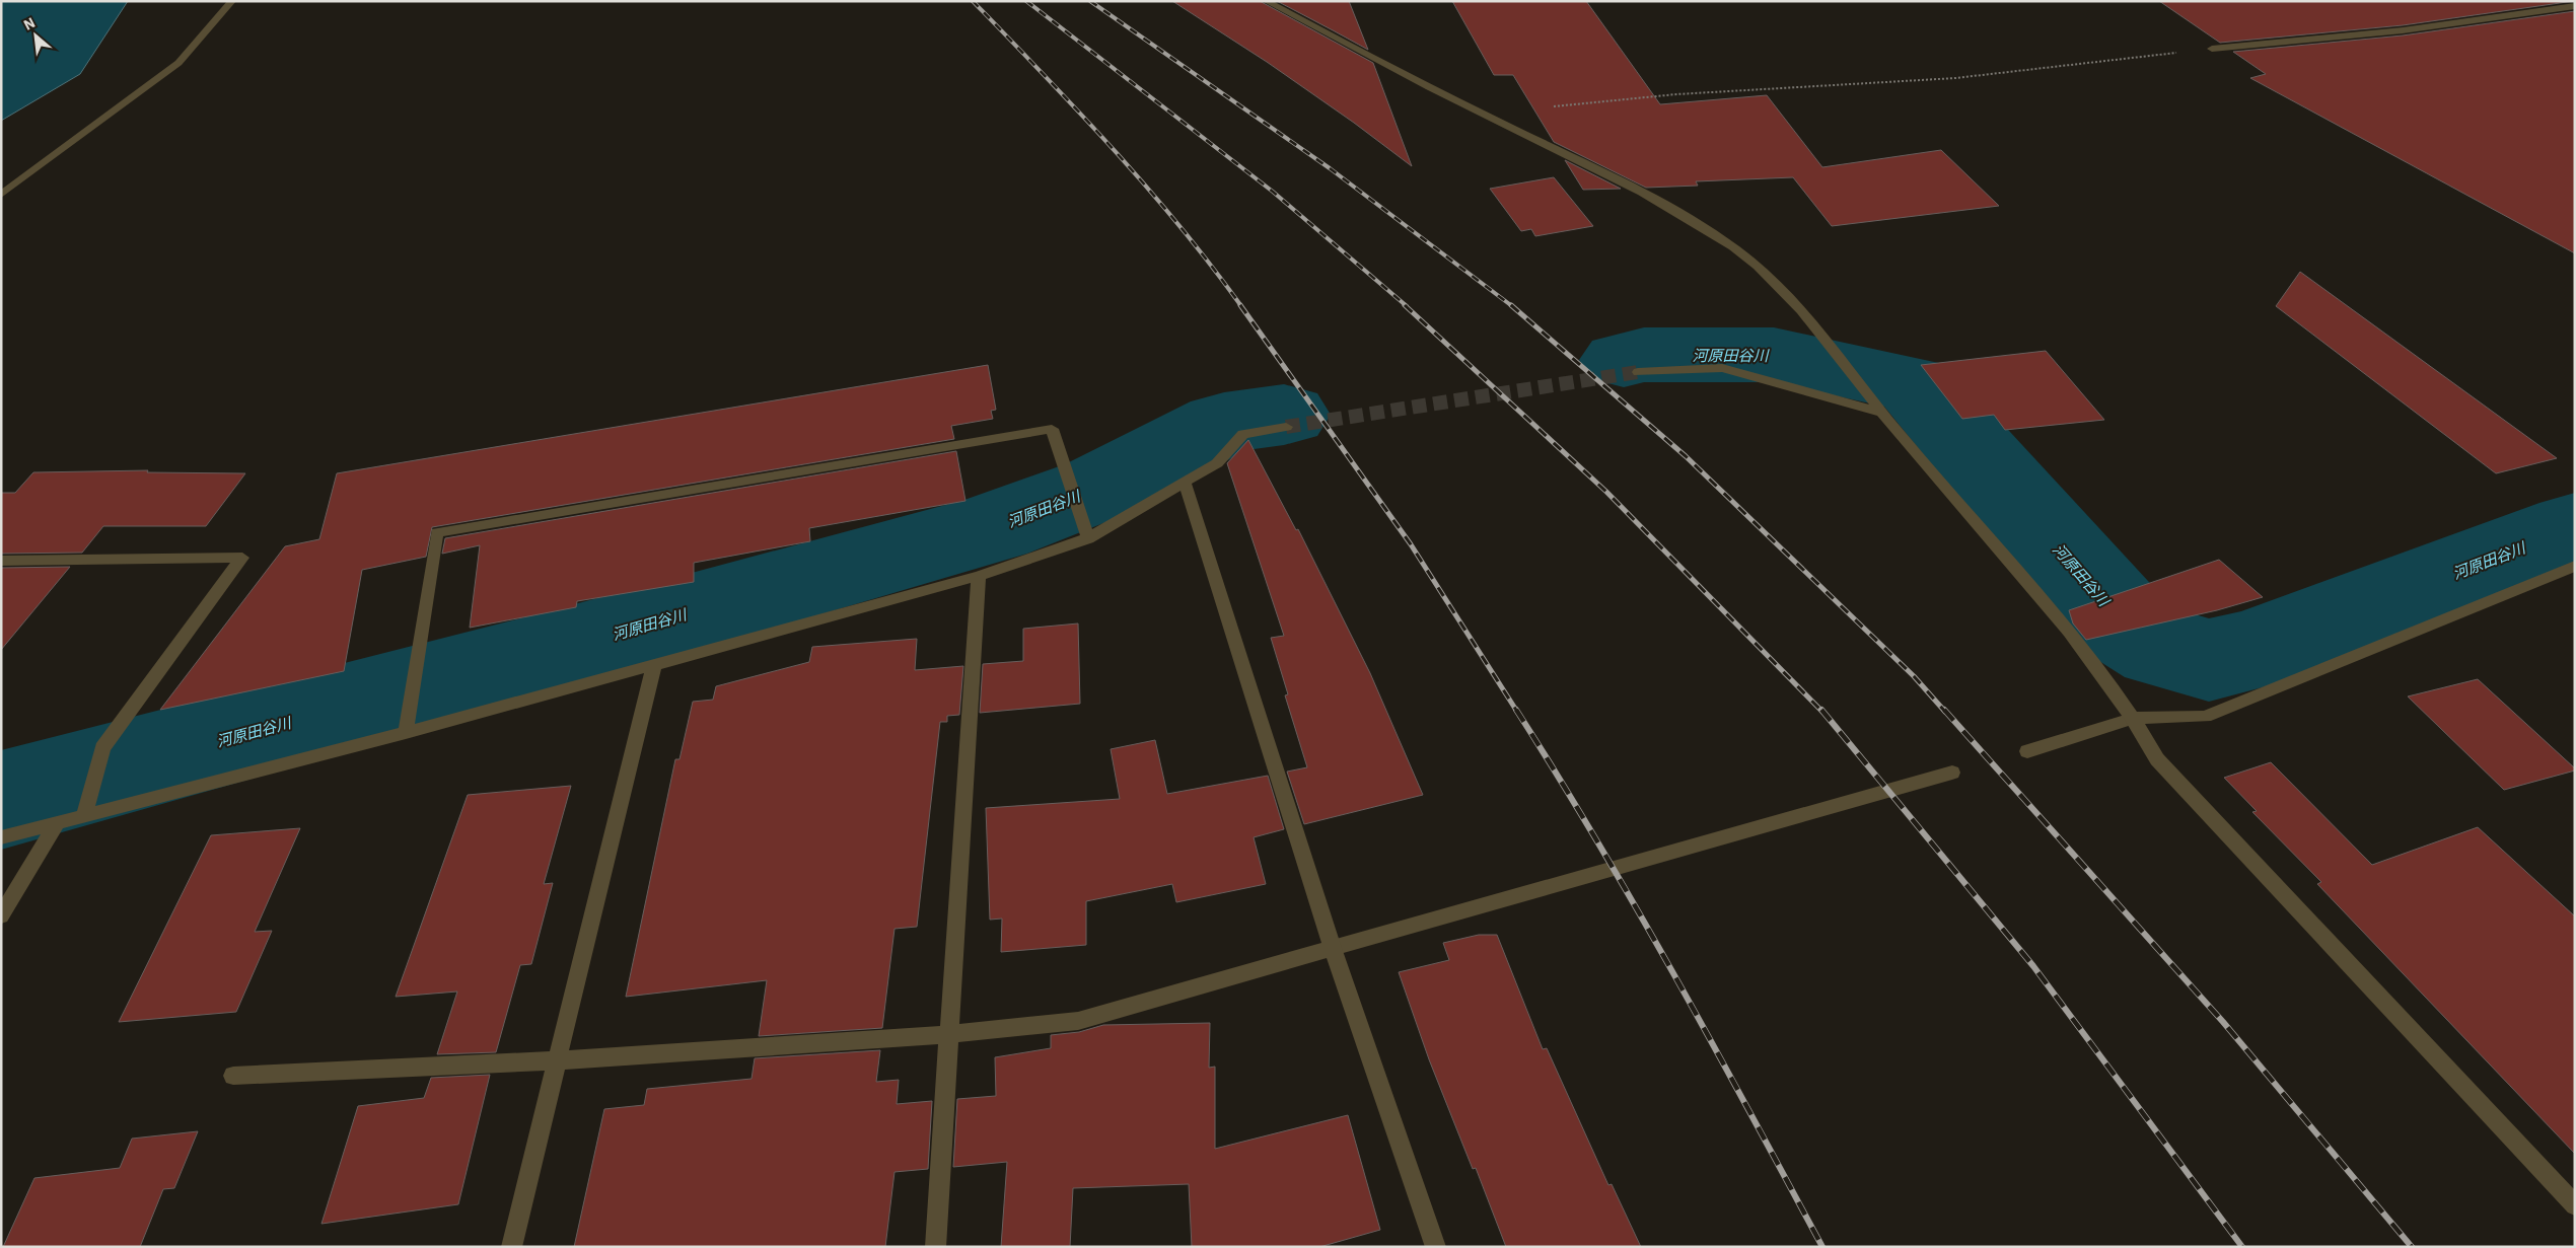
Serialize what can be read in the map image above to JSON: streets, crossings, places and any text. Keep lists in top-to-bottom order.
{
  "water": ["河原田谷川"],
  "north": "top left"
}
